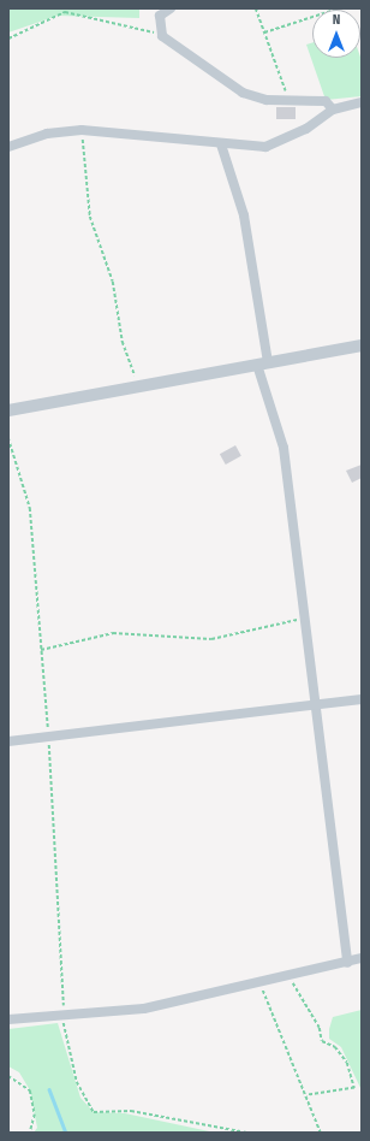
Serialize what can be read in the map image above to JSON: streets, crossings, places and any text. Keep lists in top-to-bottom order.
{
  "north": "top"
}
